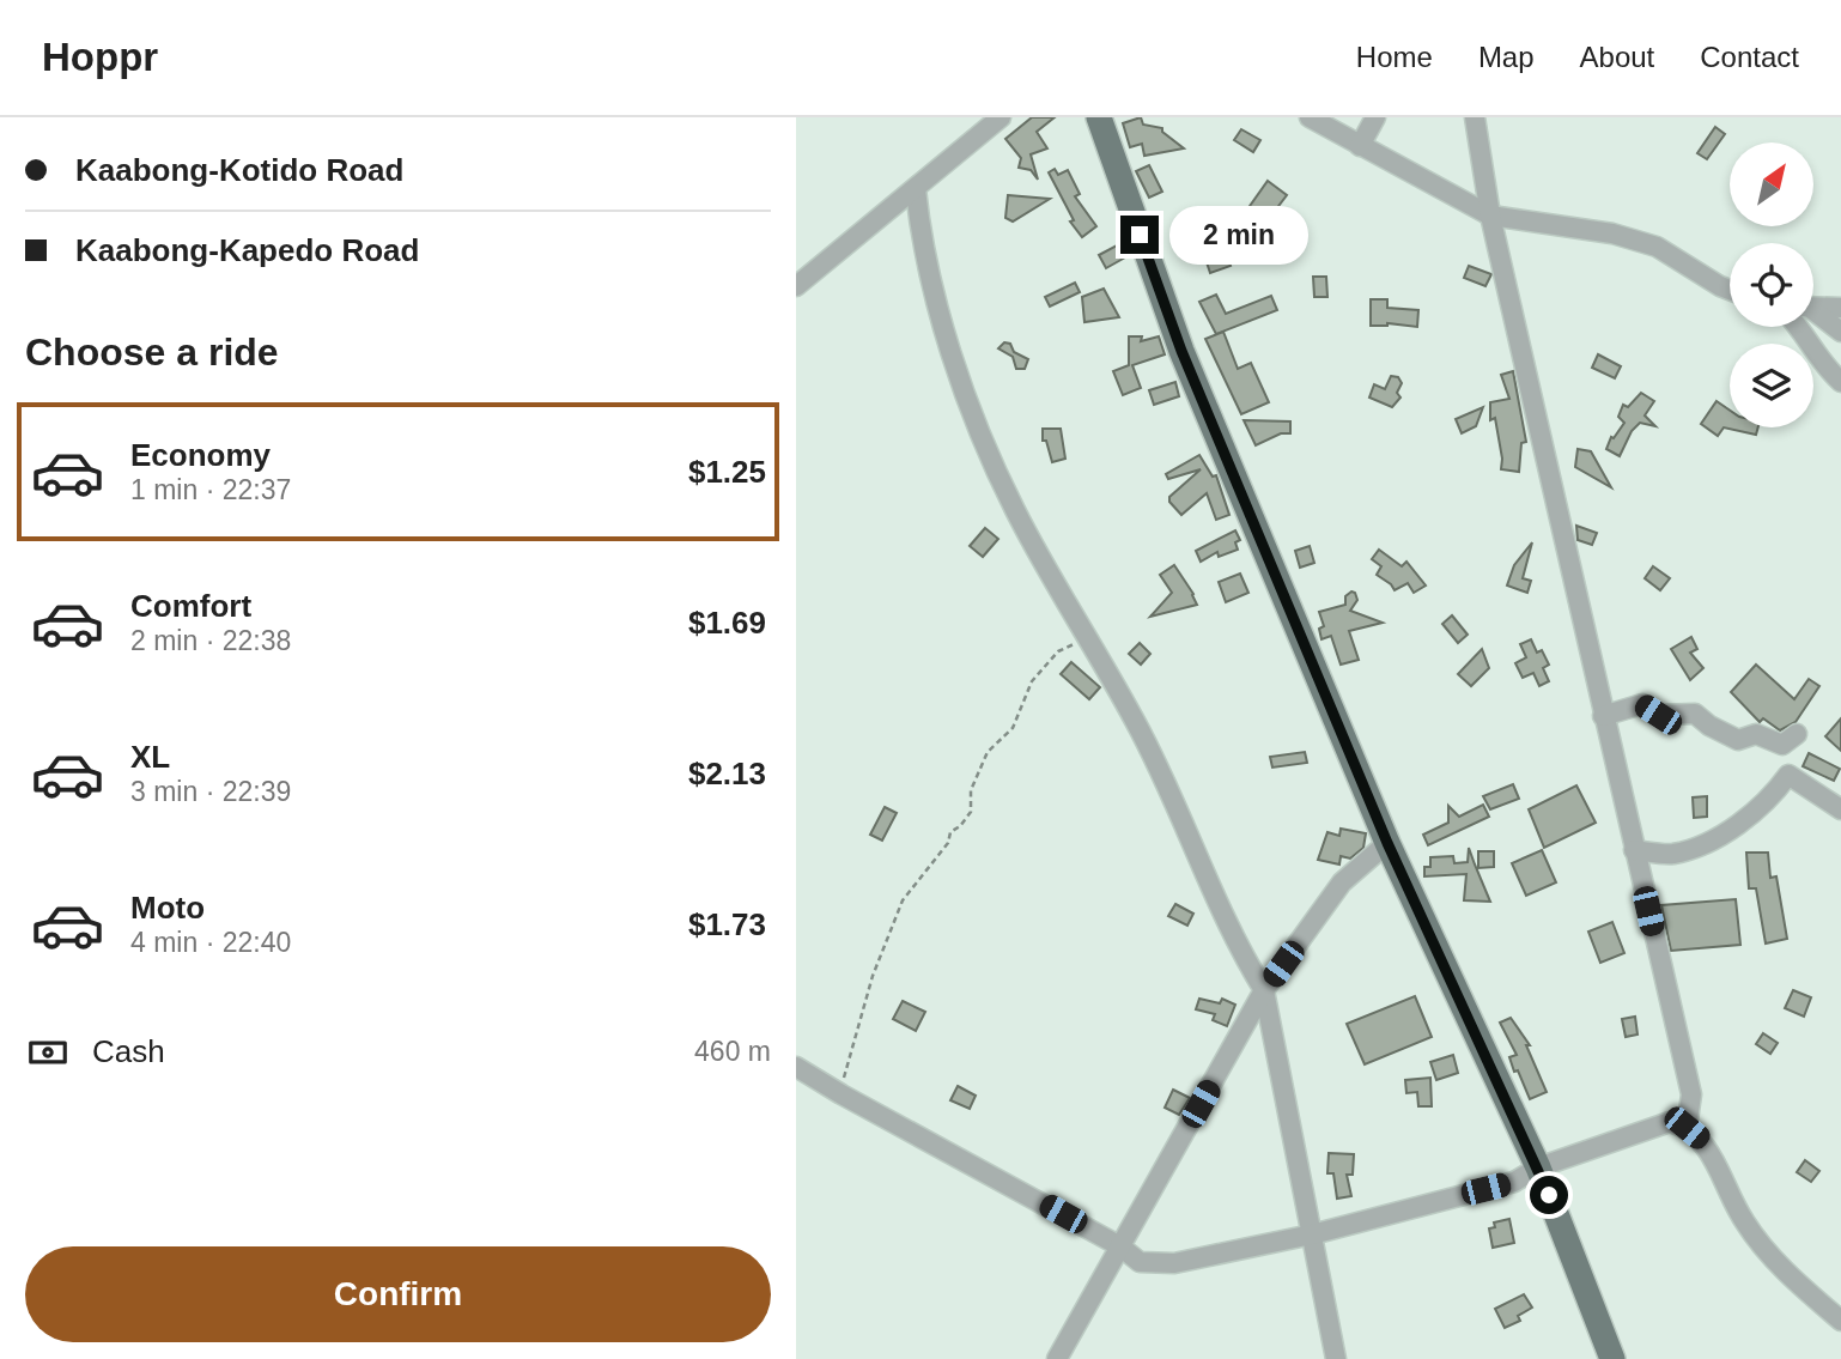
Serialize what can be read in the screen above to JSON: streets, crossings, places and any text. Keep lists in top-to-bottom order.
{
  "north": "top right",
  "page": {
    "header": "Hoppr",
    "nav": [
      "Home",
      "Map",
      "About",
      "Contact"
    ],
    "banner": ["Kaabong-Kotido Road", "Kaabong-Kapedo Road"],
    "bubble": "2 min",
    "heading": "Choose a ride",
    "list": [
      {
        "name": "Economy",
        "note": "1 min · 22:37",
        "value": "$1.25"
      },
      {
        "name": "Comfort",
        "note": "2 min · 22:38",
        "value": "$1.69"
      },
      {
        "name": "XL",
        "note": "3 min · 22:39",
        "value": "$2.13"
      },
      {
        "name": "Moto",
        "note": "4 min · 22:40",
        "value": "$1.73"
      }
    ],
    "pay": ["Cash", "460 m"],
    "buttons": "Confirm"
  }
}
